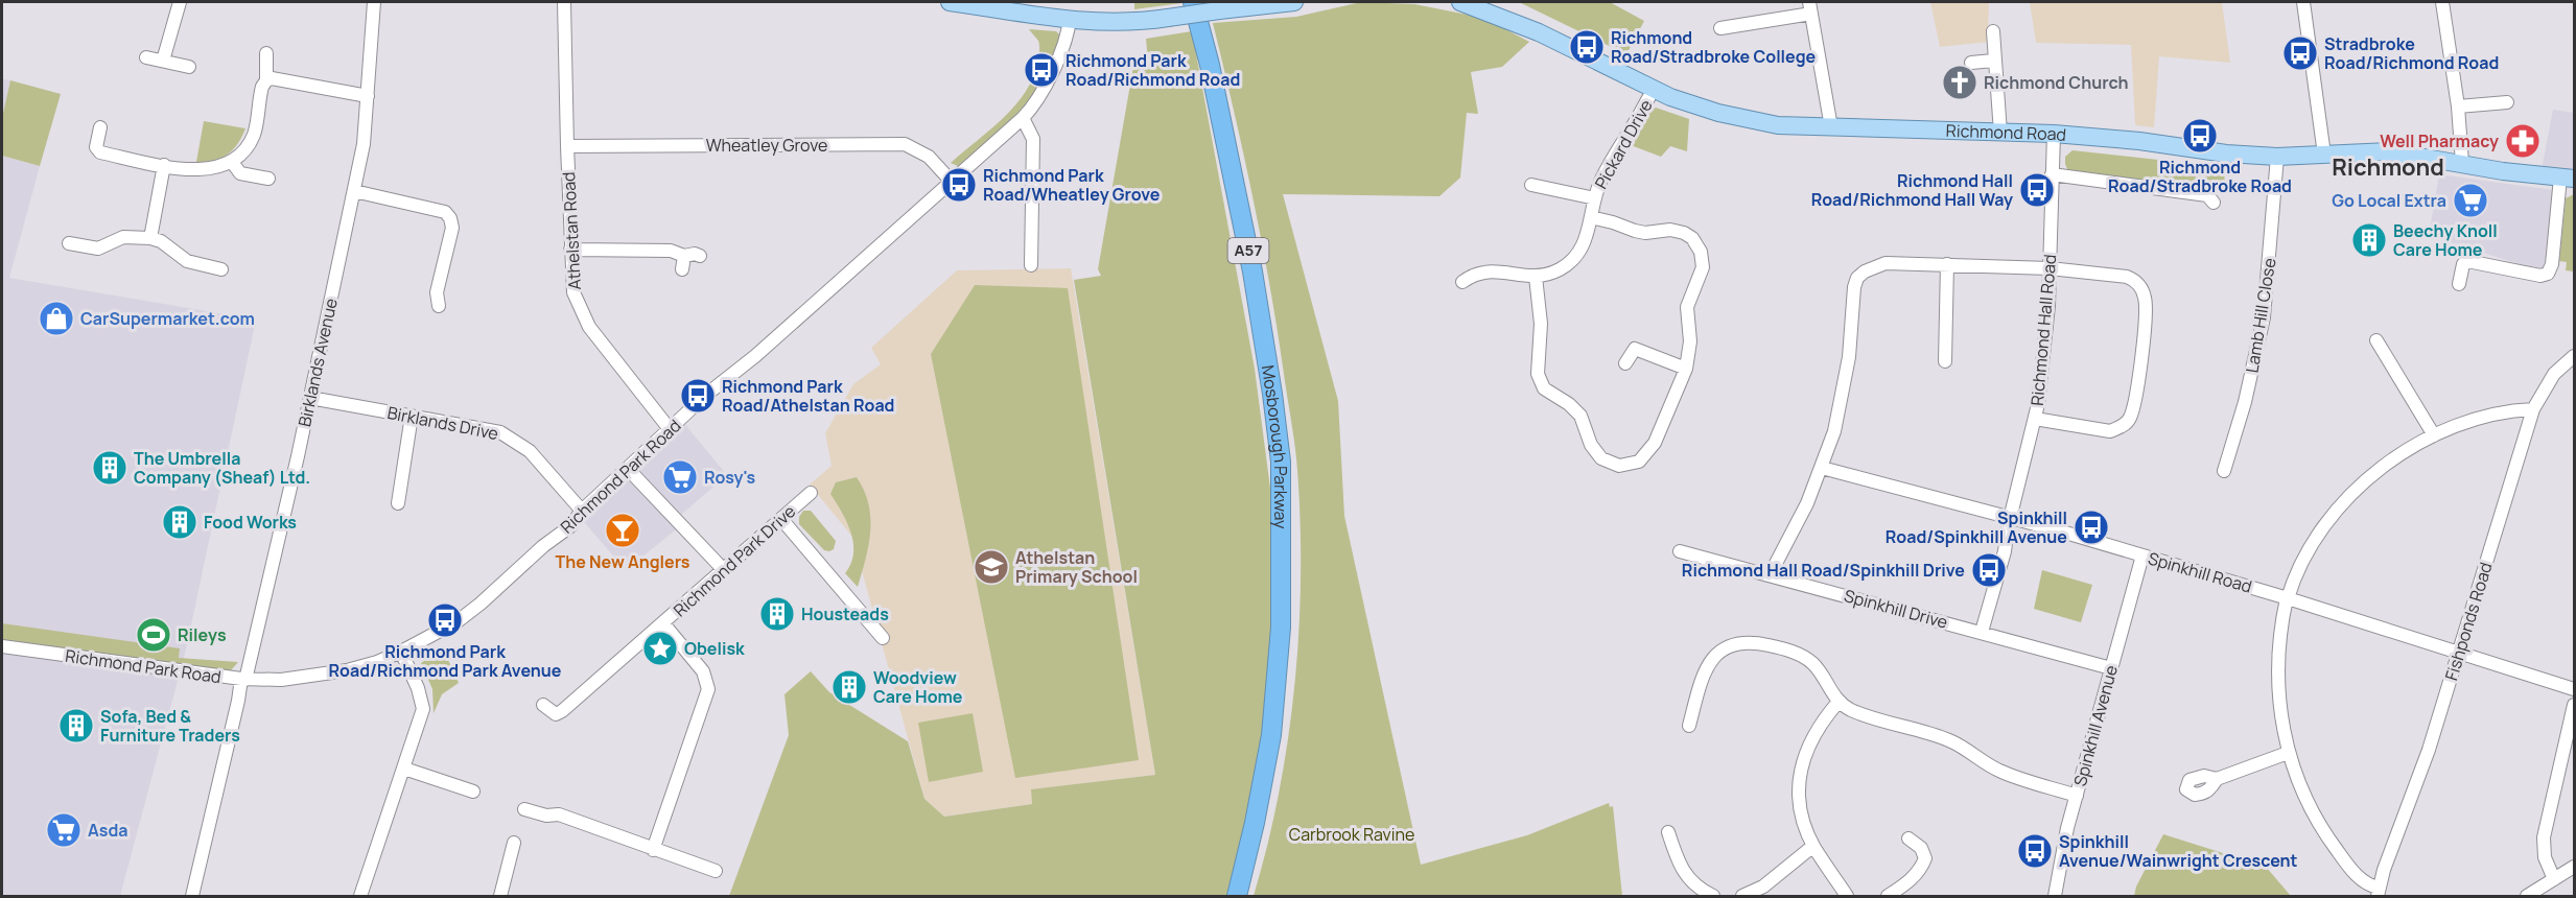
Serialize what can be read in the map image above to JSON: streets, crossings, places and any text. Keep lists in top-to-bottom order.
{
  "streets": {
    "highway": ["A57", "Mosborough Parkway"],
    "main road": ["Richmond Road"],
    "street": [
      "Pickard Drive",
      "Wheatley Grove",
      "Athelstan Road",
      "Lamb Hill Close",
      "Richmond Hall Road",
      "Birklands Avenue",
      "Birklands Drive",
      "Richmond Park Road",
      "Richmond Park Drive",
      "Spinkhill Road",
      "Spinkhill Drive",
      "Fishponds Road",
      "Spinkhill Avenue"
    ]
  },
  "crossings": [
    ["Richmond Road", "Pickard Drive"],
    ["Richmond Road", "Lamb Hill Close"],
    ["Richmond Road", "Richmond Hall Road"],
    ["Wheatley Grove", "Athelstan Road"],
    ["Wheatley Grove", "Richmond Park Road"],
    ["Athelstan Road", "Richmond Park Road"],
    ["Richmond Hall Road", "Spinkhill Road"],
    ["Richmond Hall Road", "Spinkhill Drive"],
    ["Birklands Avenue", "Birklands Drive"],
    ["Birklands Avenue", "Richmond Park Road"],
    ["Birklands Drive", "Richmond Park Road"],
    ["Spinkhill Road", "Fishponds Road"],
    ["Spinkhill Road", "Spinkhill Avenue"],
    ["Spinkhill Drive", "Spinkhill Avenue"]
  ],
  "districts": ["Richmond"],
  "parks": ["Carbrook Ravine"],
  "places": {
    "bus stop": [
      "Richmond Road/Stradbroke College",
      "Stradbroke Road/Richmond Road",
      "Richmond Park Road/Richmond Road",
      "Richmond Road/Stradbroke Road",
      "Richmond Park Road/Wheatley Grove",
      "Richmond Hall Road/Richmond Hall Way",
      "Richmond Park Road/Athelstan Road",
      "Spinkhill Road/Spinkhill Avenue",
      "Richmond Hall Road/Spinkhill Drive",
      "Richmond Park Road/Richmond Park Avenue",
      "Spinkhill Avenue/Wainwright Crescent"
    ],
    "church": ["Richmond Church"],
    "pharmacy": ["Well Pharmacy"],
    "supermarket": ["Go Local Extra", "Rosy's", "Asda"],
    "building": [
      "Beechy Knoll Care Home",
      "The Umbrella Company (Sheaf) Ltd.",
      "Food Works",
      "Housteads",
      "Woodview Care Home",
      "Sofa, Bed & Furniture Traders"
    ],
    "shop": ["CarSupermarket.com"],
    "bar": ["The New Anglers"],
    "school or university": ["Athelstan Primary School"],
    "sports": ["Rileys"],
    "place": ["Obelisk"]
  }
}
